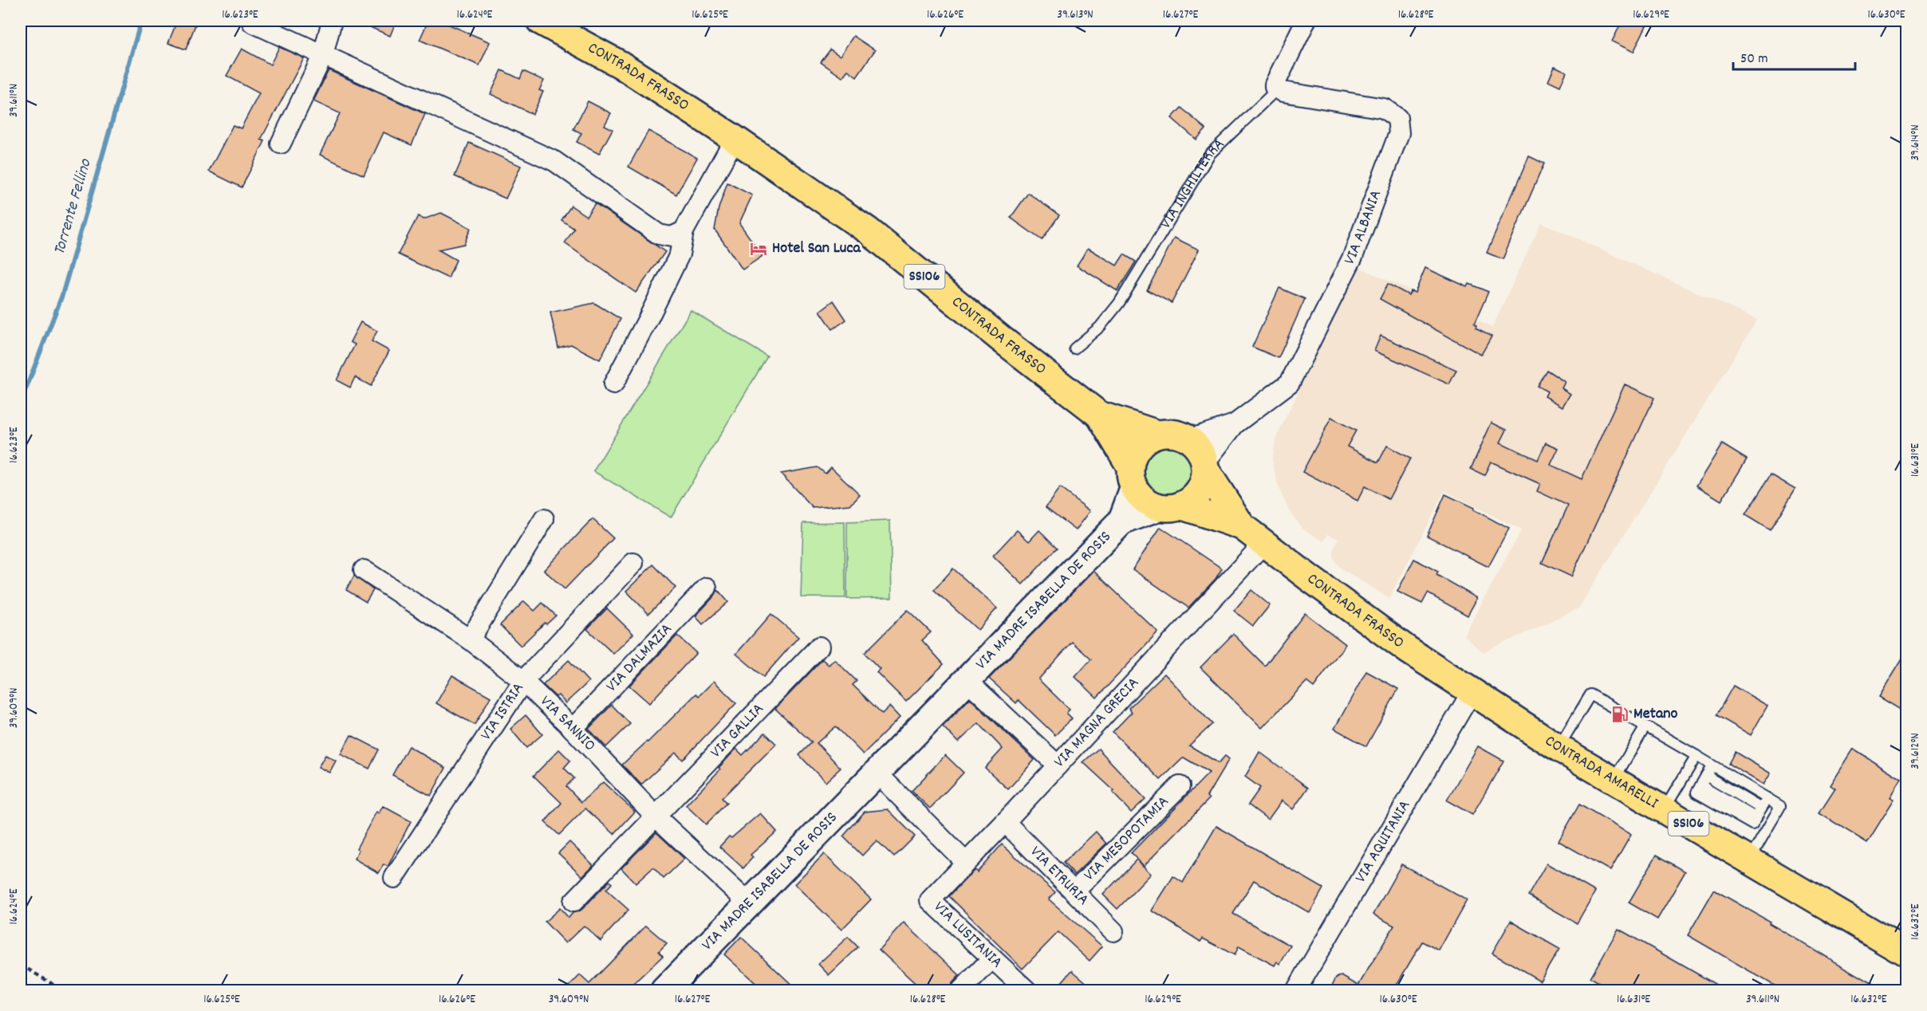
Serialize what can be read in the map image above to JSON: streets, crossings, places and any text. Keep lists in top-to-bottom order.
{
  "streets": {
    "main road": ["CONTRADA FRASSO", "SS106", "CONTRADA AMARELLI"],
    "street": [
      "VIA INGHILTERRA",
      "VIA ALBANIA",
      "VIA MADRE ISABELLA DE ROSIS",
      "VIA DALMAZIA",
      "VIA ISTRIA",
      "VIA MAGNA GRECIA",
      "VIA SANNIO",
      "VIA GALLIA",
      "VIA MESOPOTAMIA",
      "VIA AQUITANIA",
      "VIA ETRURIA",
      "VIA LUSITANIA"
    ]
  },
  "crossings": [
    ["CONTRADA FRASSO", "VIA ALBANIA"],
    ["CONTRADA FRASSO", "SS106"],
    ["CONTRADA FRASSO", "VIA MADRE ISABELLA DE ROSIS"],
    ["CONTRADA FRASSO", "VIA MAGNA GRECIA"],
    ["CONTRADA FRASSO", "CONTRADA AMARELLI"],
    ["CONTRADA FRASSO", "VIA AQUITANIA"],
    ["VIA INGHILTERRA", "VIA ALBANIA"],
    ["VIA ALBANIA", "SS106"],
    ["VIA ALBANIA", "VIA MADRE ISABELLA DE ROSIS"],
    ["SS106", "VIA MADRE ISABELLA DE ROSIS"],
    ["VIA MADRE ISABELLA DE ROSIS", "VIA MAGNA GRECIA"],
    ["VIA MADRE ISABELLA DE ROSIS", "VIA SANNIO"],
    ["VIA DALMAZIA", "VIA SANNIO"],
    ["VIA ISTRIA", "VIA SANNIO"],
    ["VIA MAGNA GRECIA", "VIA ETRURIA"],
    ["VIA MAGNA GRECIA", "VIA LUSITANIA"],
    ["VIA SANNIO", "VIA GALLIA"],
    ["CONTRADA AMARELLI", "VIA AQUITANIA"],
    ["VIA MESOPOTAMIA", "VIA ETRURIA"]
  ],
  "water": ["Torrente Fellino"],
  "places": {
    "hotel": ["Hotel San Luca"],
    "fuel station": ["Metano"]
  },
  "scale_bar": "50 m",
  "coordinates": [
    "16.623°E",
    "16.624°E",
    "16.625°E",
    "16.626°E",
    "39.613°N",
    "16.627°E",
    "16.628°E",
    "16.629°E",
    "16.630°E",
    "39.611°N",
    "39.614°N",
    "16.631°E",
    "39.609°N",
    "39.612°N",
    "16.632°E"
  ]
}
